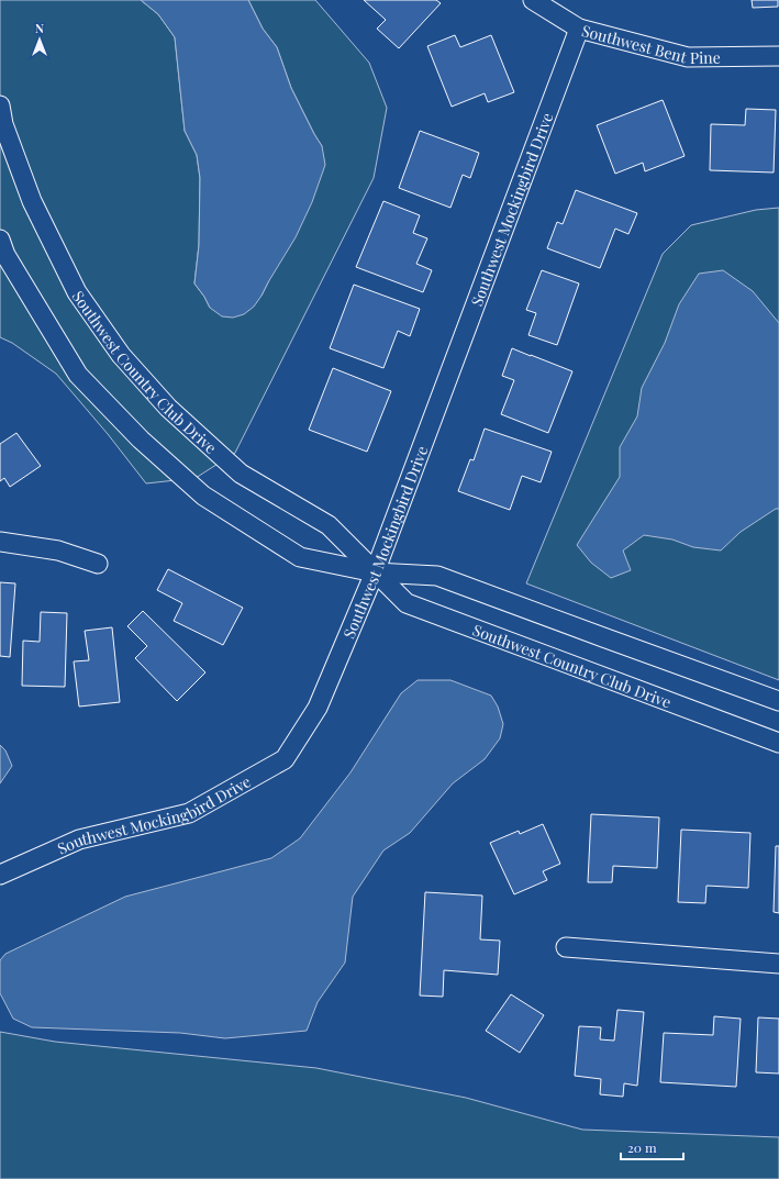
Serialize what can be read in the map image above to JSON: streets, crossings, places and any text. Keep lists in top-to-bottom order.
{
  "streets": {
    "street": ["Southwest Bent Pine", "Southwest Mockingbird Drive", "Southwest Country Club Drive"]
  },
  "crossings": [
    ["Southwest Bent Pine", "Southwest Mockingbird Drive"],
    ["Southwest Mockingbird Drive", "Southwest Country Club Drive"]
  ],
  "scale_bar": "20 m",
  "north": "top"
}
